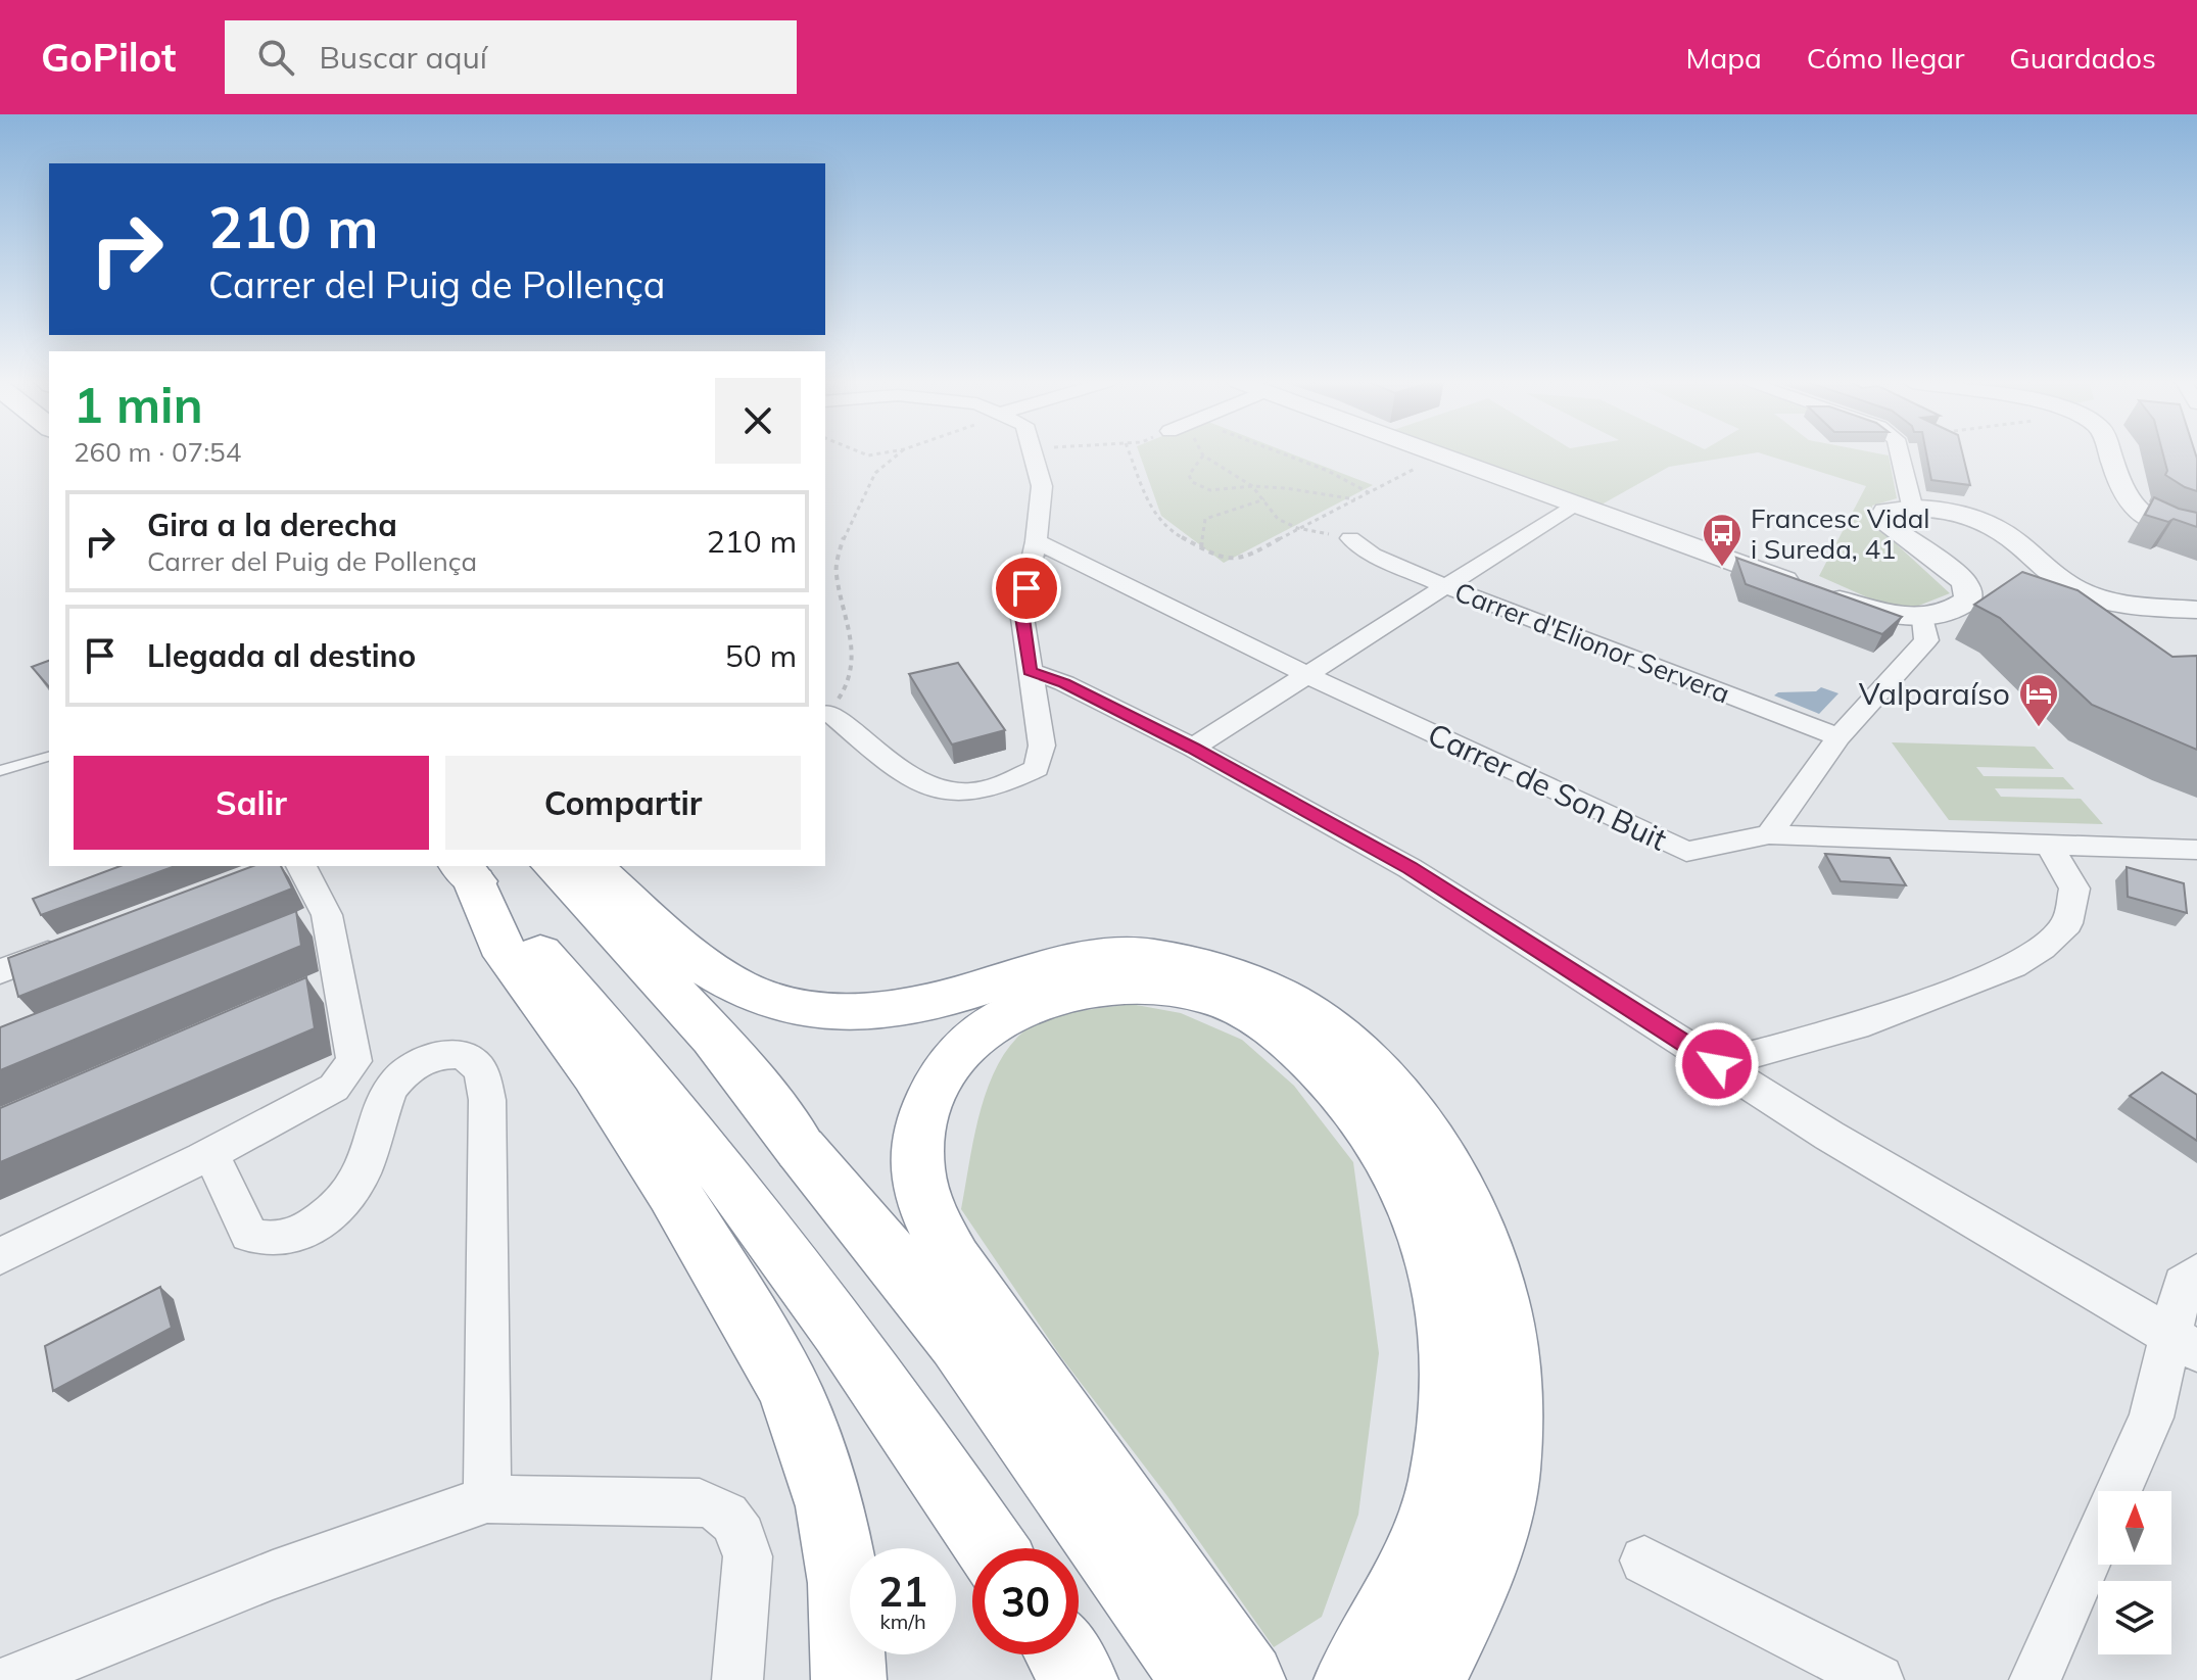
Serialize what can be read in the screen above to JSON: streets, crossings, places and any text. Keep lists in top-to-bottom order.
{
  "streets": {
    "street": ["Carrer d'Elionor Servera", "Carrer de Son Buit"]
  },
  "places": {
    "bus stop": ["Francesc Vidal i Sureda, 41"],
    "hotel": ["Valparaíso"]
  },
  "north": "top",
  "page": {
    "header": "GoPilot",
    "search": "Buscar aquí",
    "nav": ["Mapa", "Cómo llegar", "Guardados"],
    "turn": ["210 m", "Carrer del Puig de Pollença"],
    "heading": ["1 min", "260 m · 07:54"],
    "list": [
      {
        "name": "Gira a la derecha",
        "note": "Carrer del Puig de Pollença",
        "value": "210 m"
      },
      {
        "name": "Llegada al destino",
        "value": "50 m"
      }
    ],
    "buttons": ["Salir", "Compartir"],
    "speed": "21 km/h",
    "limit": "30"
  }
}
